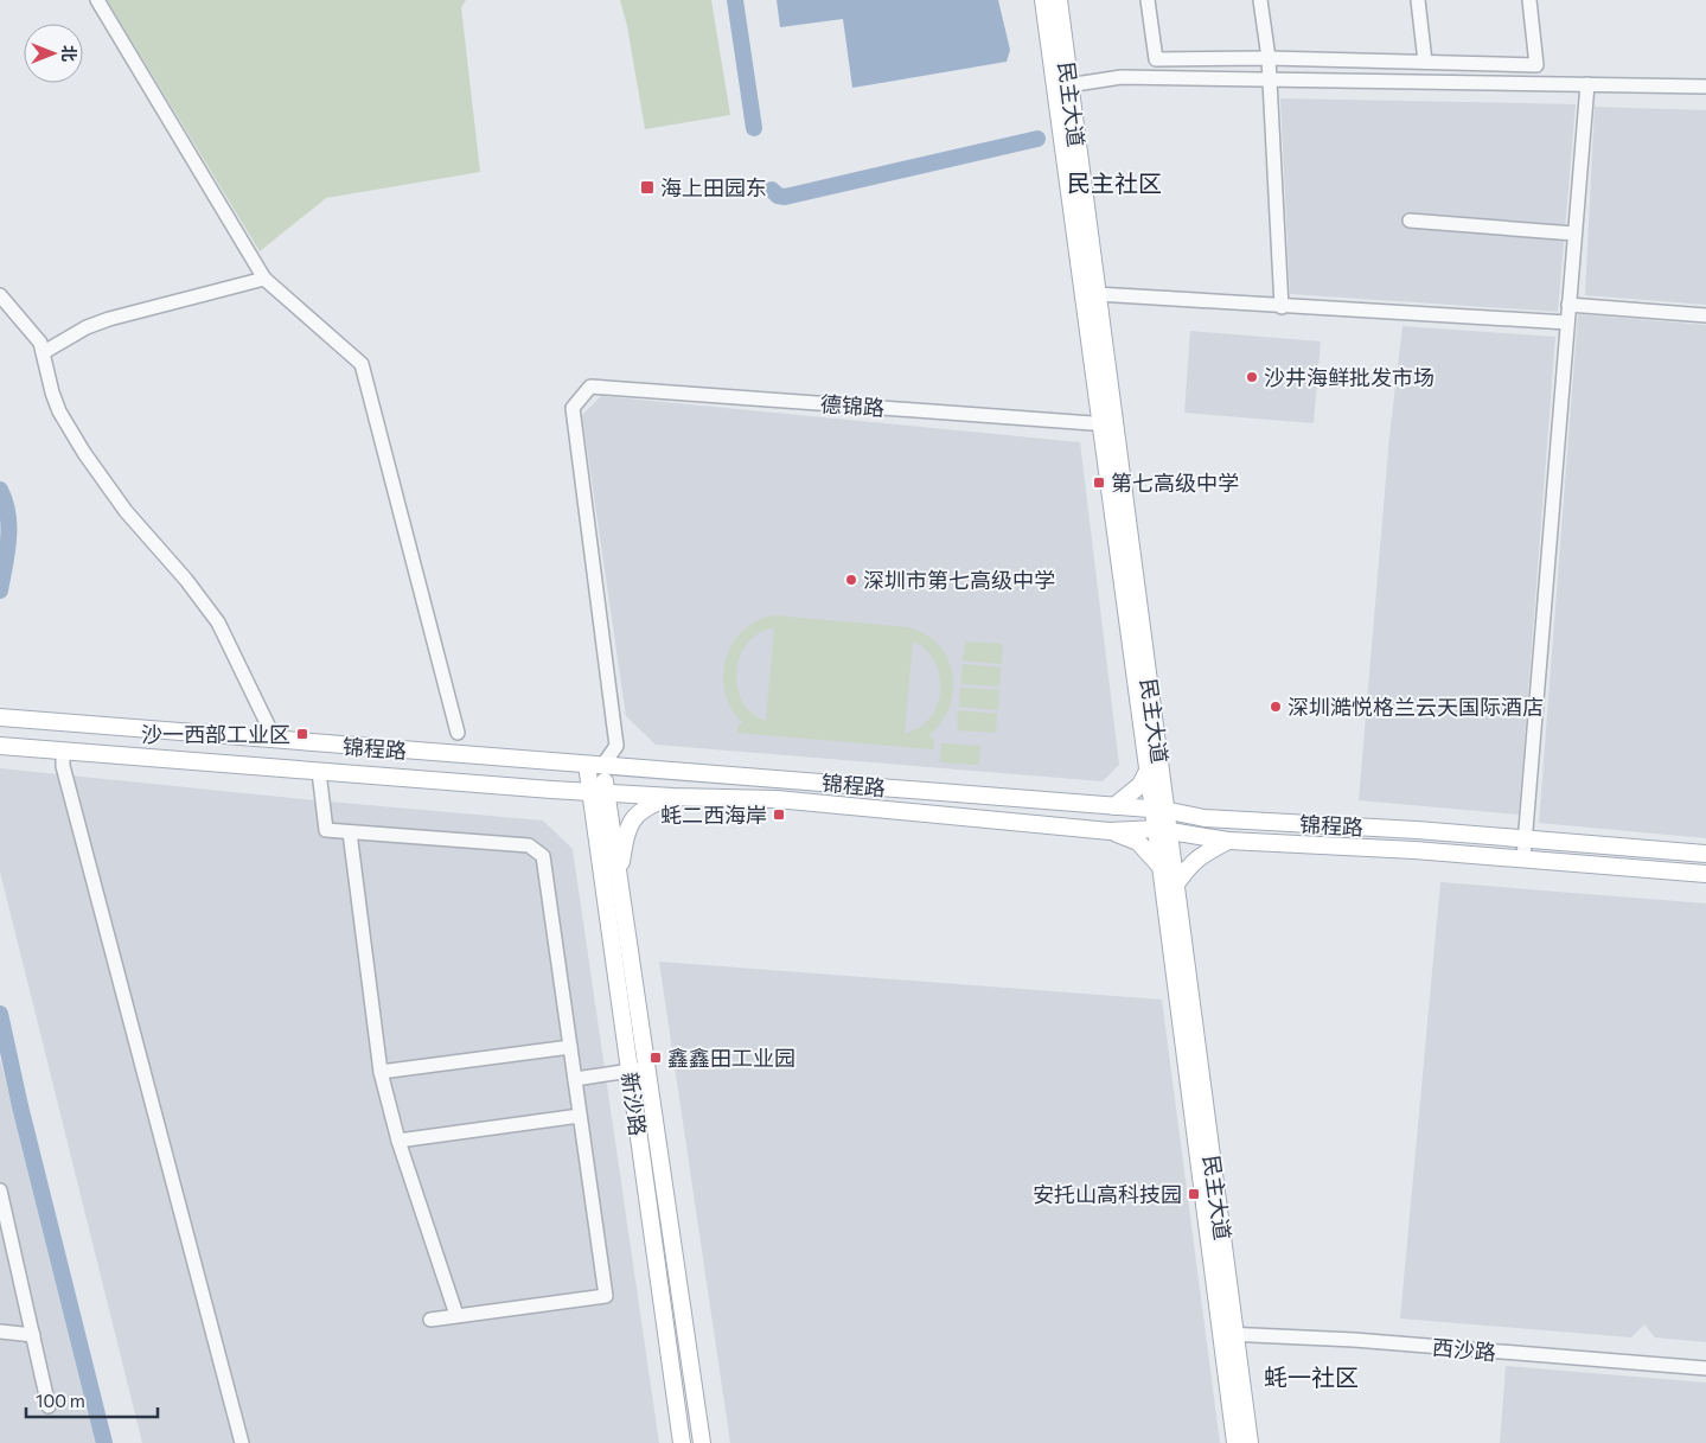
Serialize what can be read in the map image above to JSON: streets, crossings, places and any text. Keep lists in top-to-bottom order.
{
  "streets": {
    "main road": ["民主大道", "锦程路", "新沙路"],
    "street": ["德锦路", "西沙路"]
  },
  "crossings": [
    ["民主大道", "德锦路"],
    ["民主大道", "锦程路"],
    ["民主大道", "西沙路"],
    ["德锦路", "锦程路"],
    ["德锦路", "新沙路"],
    ["锦程路", "新沙路"]
  ],
  "districts": ["民主社区", "蚝一社区"],
  "places": {
    "transit": [
      "海上田园东",
      "第七高级中学",
      "沙一西部工业区",
      "蚝二西海岸",
      "鑫鑫田工业园",
      "安托山高科技园"
    ],
    "other": ["沙井海鲜批发市场", "深圳市第七高级中学", "深圳澔悦格兰云天国际酒店"]
  },
  "scale_bar": "100 m",
  "north": "right"
}
